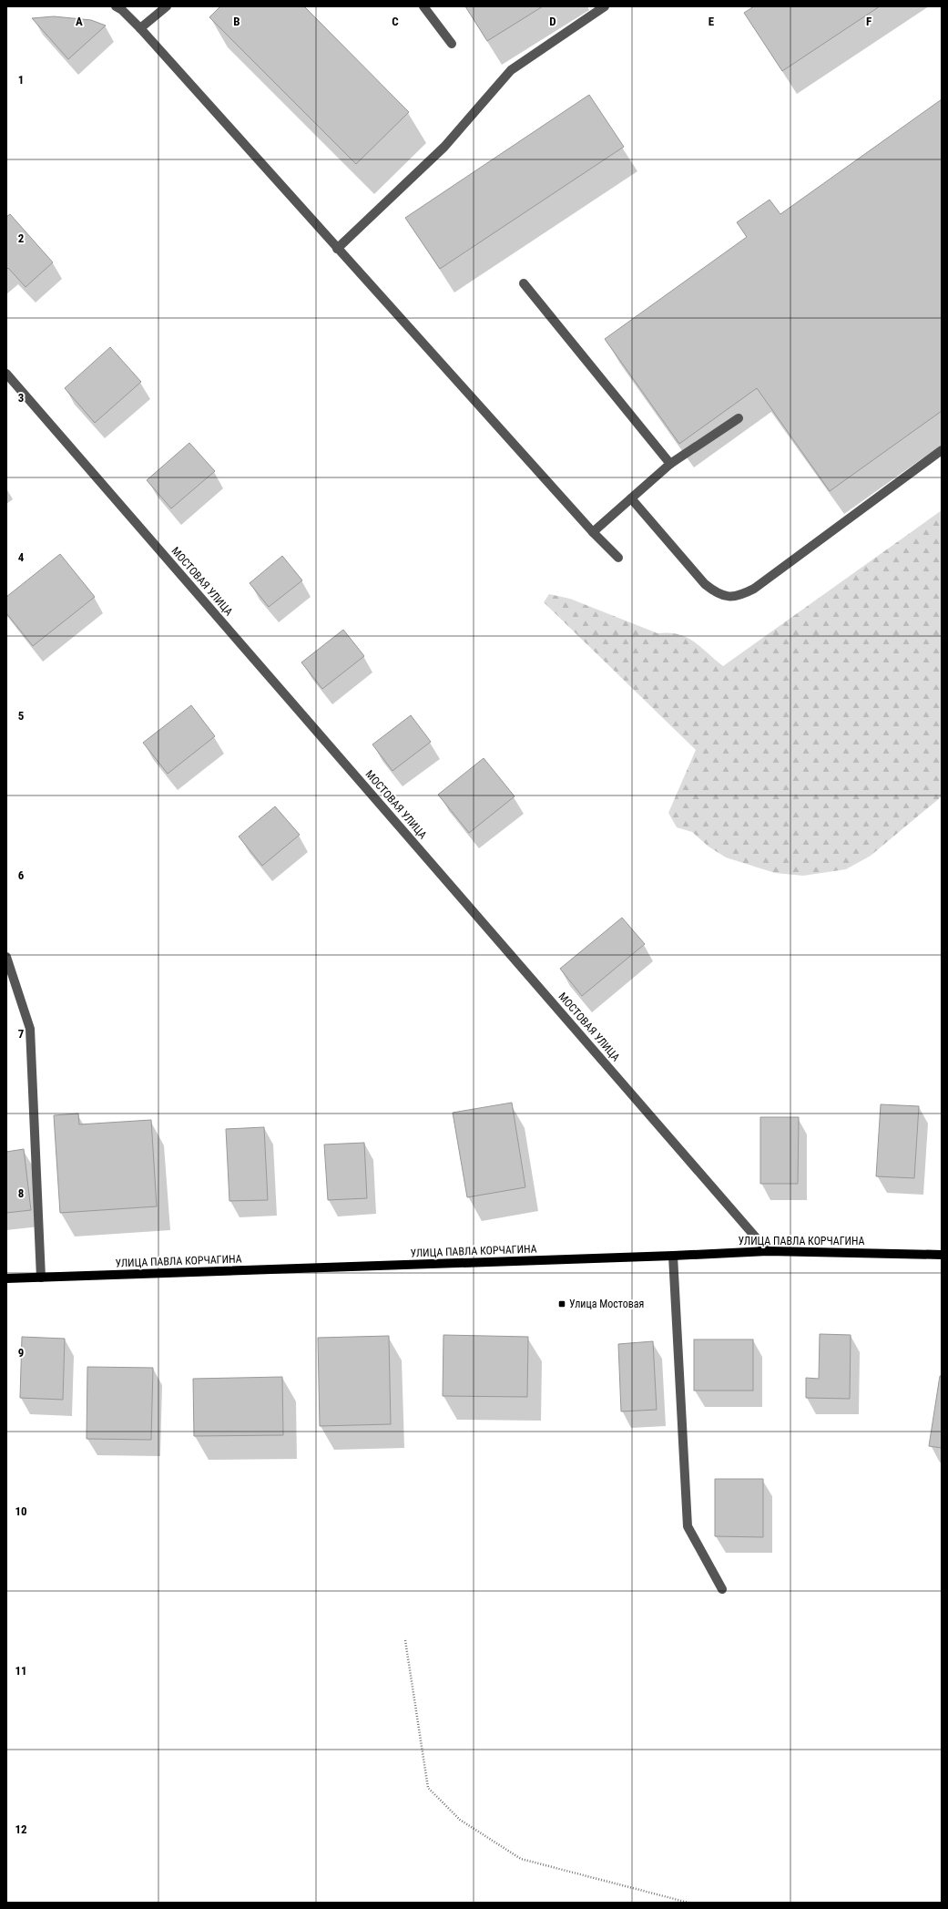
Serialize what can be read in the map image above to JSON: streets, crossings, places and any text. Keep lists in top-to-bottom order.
{
  "streets": {
    "main road": ["УЛИЦА ПАВЛА КОРЧАГИНА"],
    "street": ["МОСТОВАЯ УЛИЦА"]
  },
  "crossings": [
    ["МОСТОВАЯ УЛИЦА", "УЛИЦА ПАВЛА КОРЧАГИНА"]
  ],
  "places": {
    "transit": ["Улица Мостовая"]
  },
  "grid": {
    "columns": [
      "A",
      "B",
      "C",
      "D",
      "E",
      "F"
    ],
    "rows": [
      "1",
      "2",
      "3",
      "4",
      "5",
      "6",
      "7",
      "8",
      "9",
      "10",
      "11",
      "12"
    ]
  }
}
